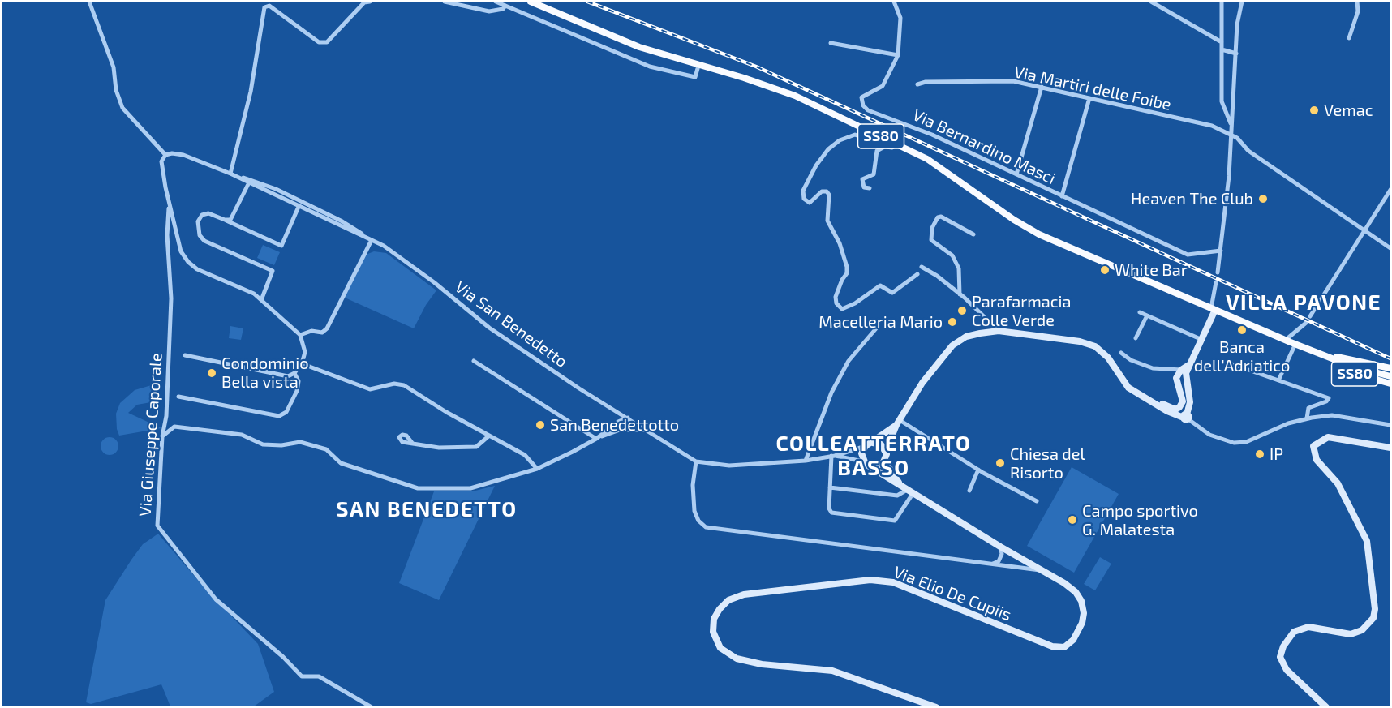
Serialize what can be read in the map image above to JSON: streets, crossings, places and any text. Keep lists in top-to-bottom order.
{
  "streets": {
    "main road": ["SS80"],
    "street": [
      "Via Martiri delle Foibe",
      "Via Bernardino Masci",
      "Via San Benedetto",
      "Via Giuseppe Caporale",
      "Via Elio De Cupiis"
    ]
  },
  "districts": ["VILLA PAVONE", "COLLEATTERRATO BASSO", "SAN BENEDETTO"],
  "places": [
    "Vemac",
    "Heaven The Club",
    "White Bar",
    "Parafarmacia Colle Verde",
    "Macelleria Mario",
    "Banca dell'Adriatico",
    "Condominio Bella vista",
    "San Benedettotto",
    "IP",
    "Chiesa del Risorto",
    "Campo sportivo G. Malatesta"
  ]
}
